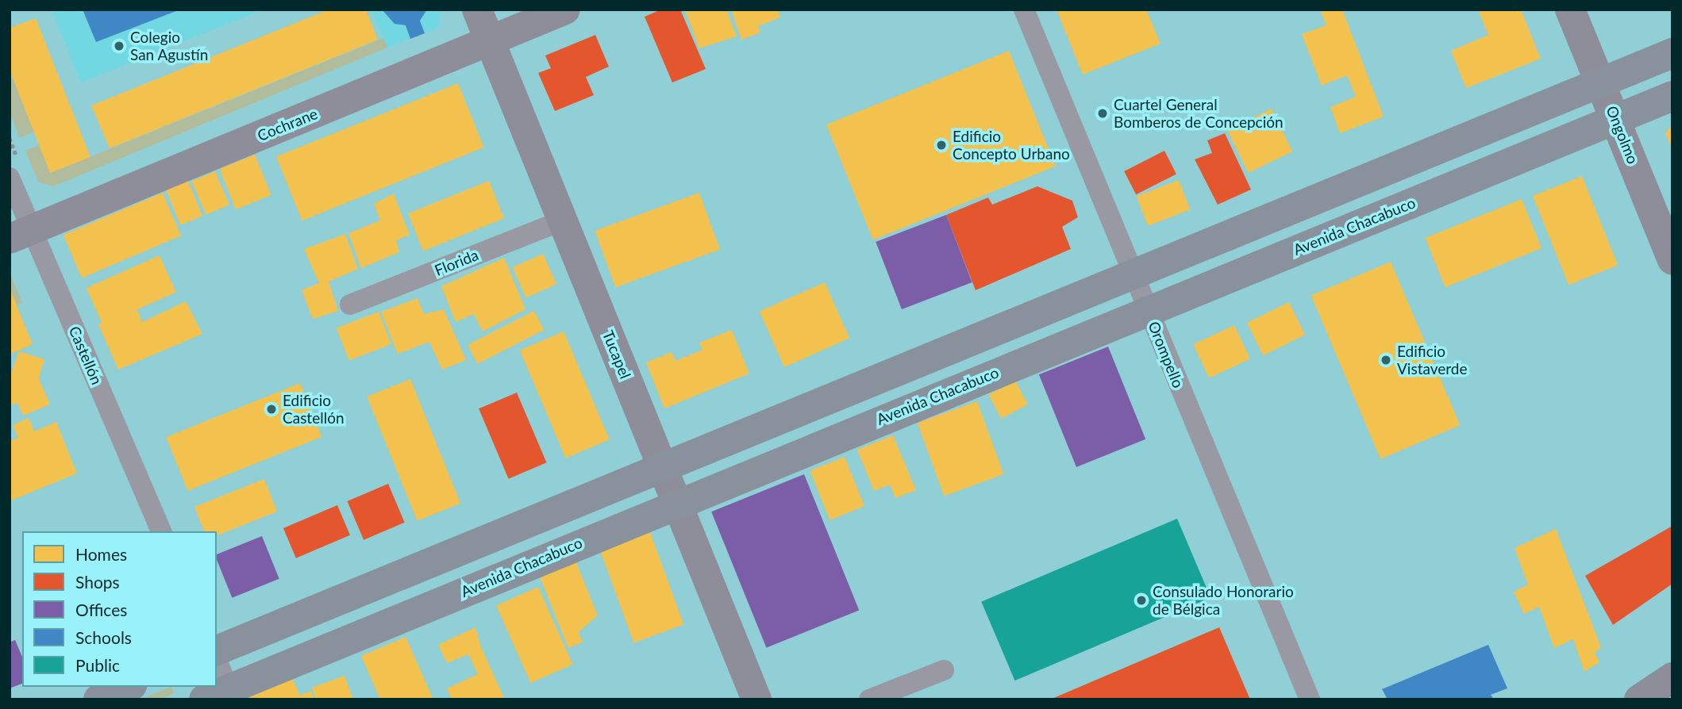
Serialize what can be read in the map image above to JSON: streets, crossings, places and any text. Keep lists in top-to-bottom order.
{
  "streets": {
    "main road": ["Avenida Chacabuco"],
    "street": [
      "Cochrane",
      "Ongolmo",
      "Florida",
      "Tucapel",
      "Orompello",
      "Castellón"
    ]
  },
  "crossings": [
    ["Cochrane", "Tucapel"],
    ["Cochrane", "Castellón"],
    ["Ongolmo", "Avenida Chacabuco"],
    ["Avenida Chacabuco", "Tucapel"],
    ["Avenida Chacabuco", "Orompello"],
    ["Florida", "Tucapel"]
  ],
  "places": [
    "Colegio San Agustín",
    "Cuartel General Bomberos de Concepción",
    "Edificio Concepto Urbano",
    "Edificio Vistaverde",
    "Edificio Castellón",
    "Consulado Honorario de Bélgica"
  ],
  "legend": [
    "Homes",
    "Shops",
    "Offices",
    "Schools",
    "Public"
  ]
}
